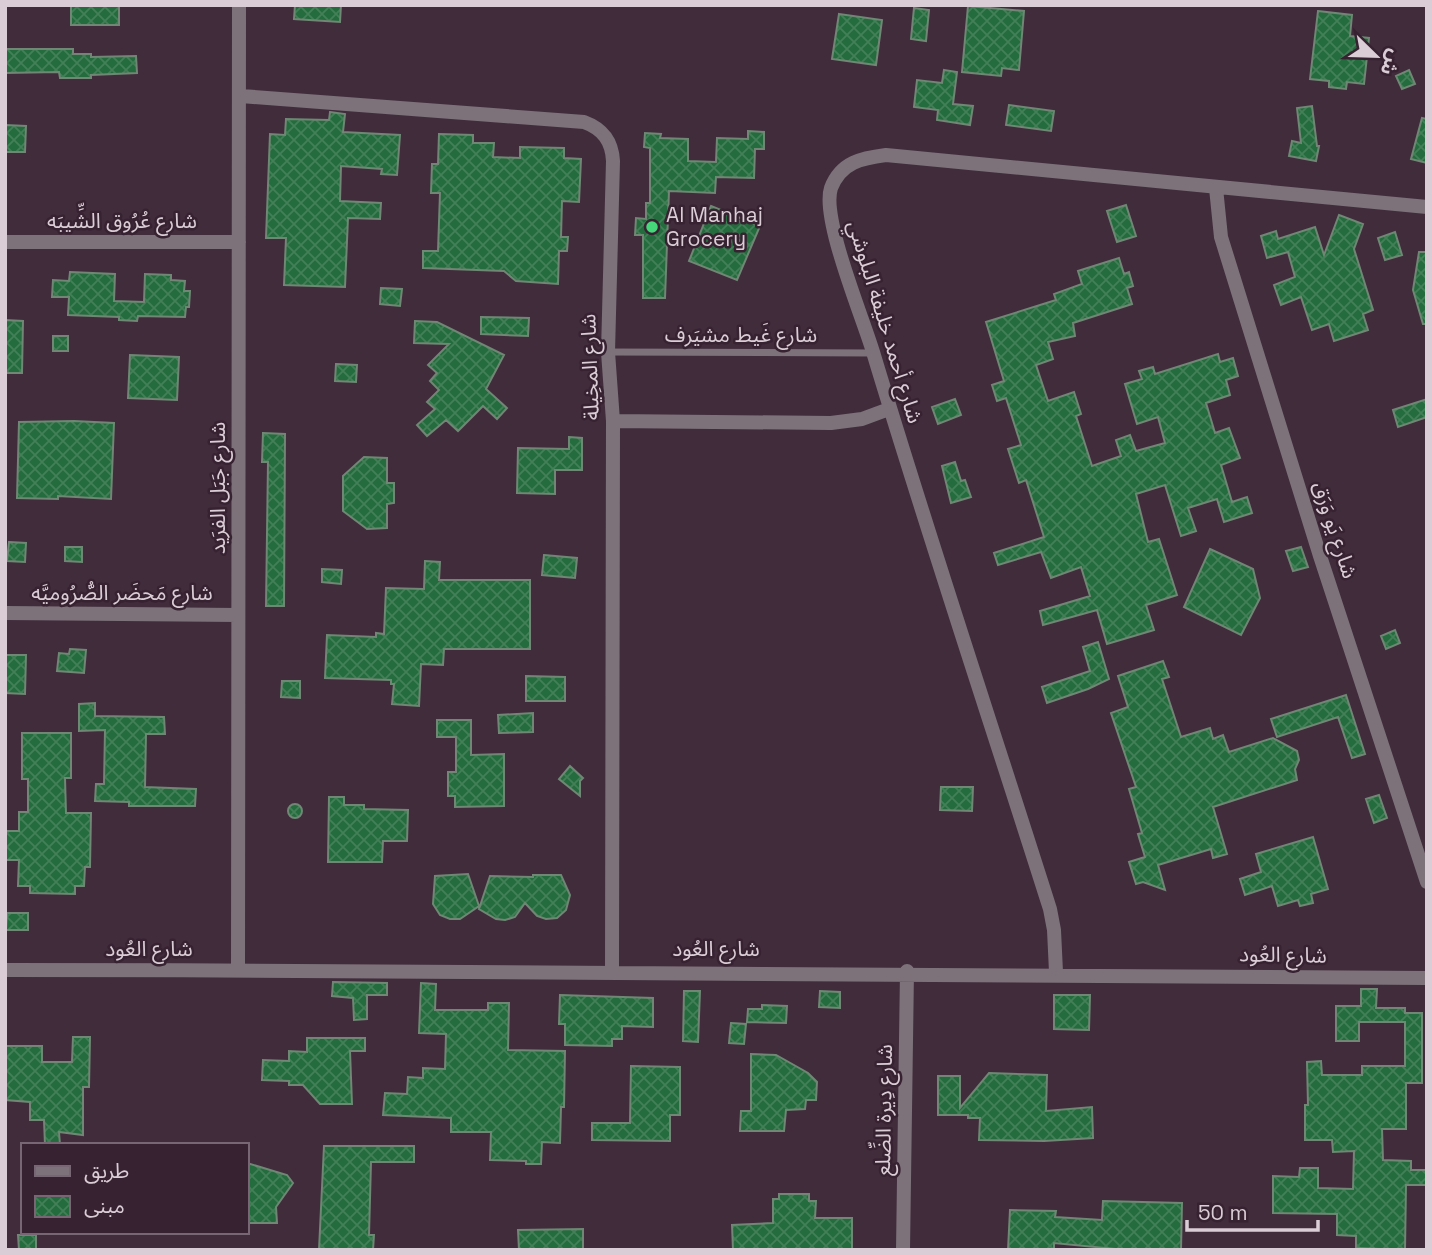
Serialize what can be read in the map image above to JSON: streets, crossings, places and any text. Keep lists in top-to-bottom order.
{
  "streets": {
    "street": [
      "شارع عُرُوق الشِّيبَه",
      "شارع أحمد خليفة البلوشي",
      "شارع المخِيلة",
      "شارع جَبَل الفرَيد",
      "شارع يَو وَرَق",
      "شارع مَحضَر الصُّرُوميَّه",
      "شارع العُود",
      "شارع دِيرة الضِّلع"
    ],
    "lane": ["شارع غَيط مشيَرف"]
  },
  "crossings": [
    ["شارع عُرُوق الشِّيبَه", "شارع جَبَل الفرَيد"],
    ["شارع أحمد خليفة البلوشي", "شارع غَيط مشيَرف"],
    ["شارع أحمد خليفة البلوشي", "شارع يَو وَرَق"],
    ["شارع أحمد خليفة البلوشي", "شارع العُود"],
    ["شارع غَيط مشيَرف", "شارع المخِيلة"],
    ["شارع المخِيلة", "شارع جَبَل الفرَيد"],
    ["شارع المخِيلة", "شارع العُود"],
    ["شارع جَبَل الفرَيد", "شارع مَحضَر الصُّرُوميَّه"],
    ["شارع جَبَل الفرَيد", "شارع العُود"],
    ["شارع العُود", "شارع دِيرة الضِّلع"]
  ],
  "places": ["Al Manhaj Grocery"],
  "legend": ["طريق", "مبنى"],
  "scale_bar": "50 m",
  "north": "bottom right"
}
